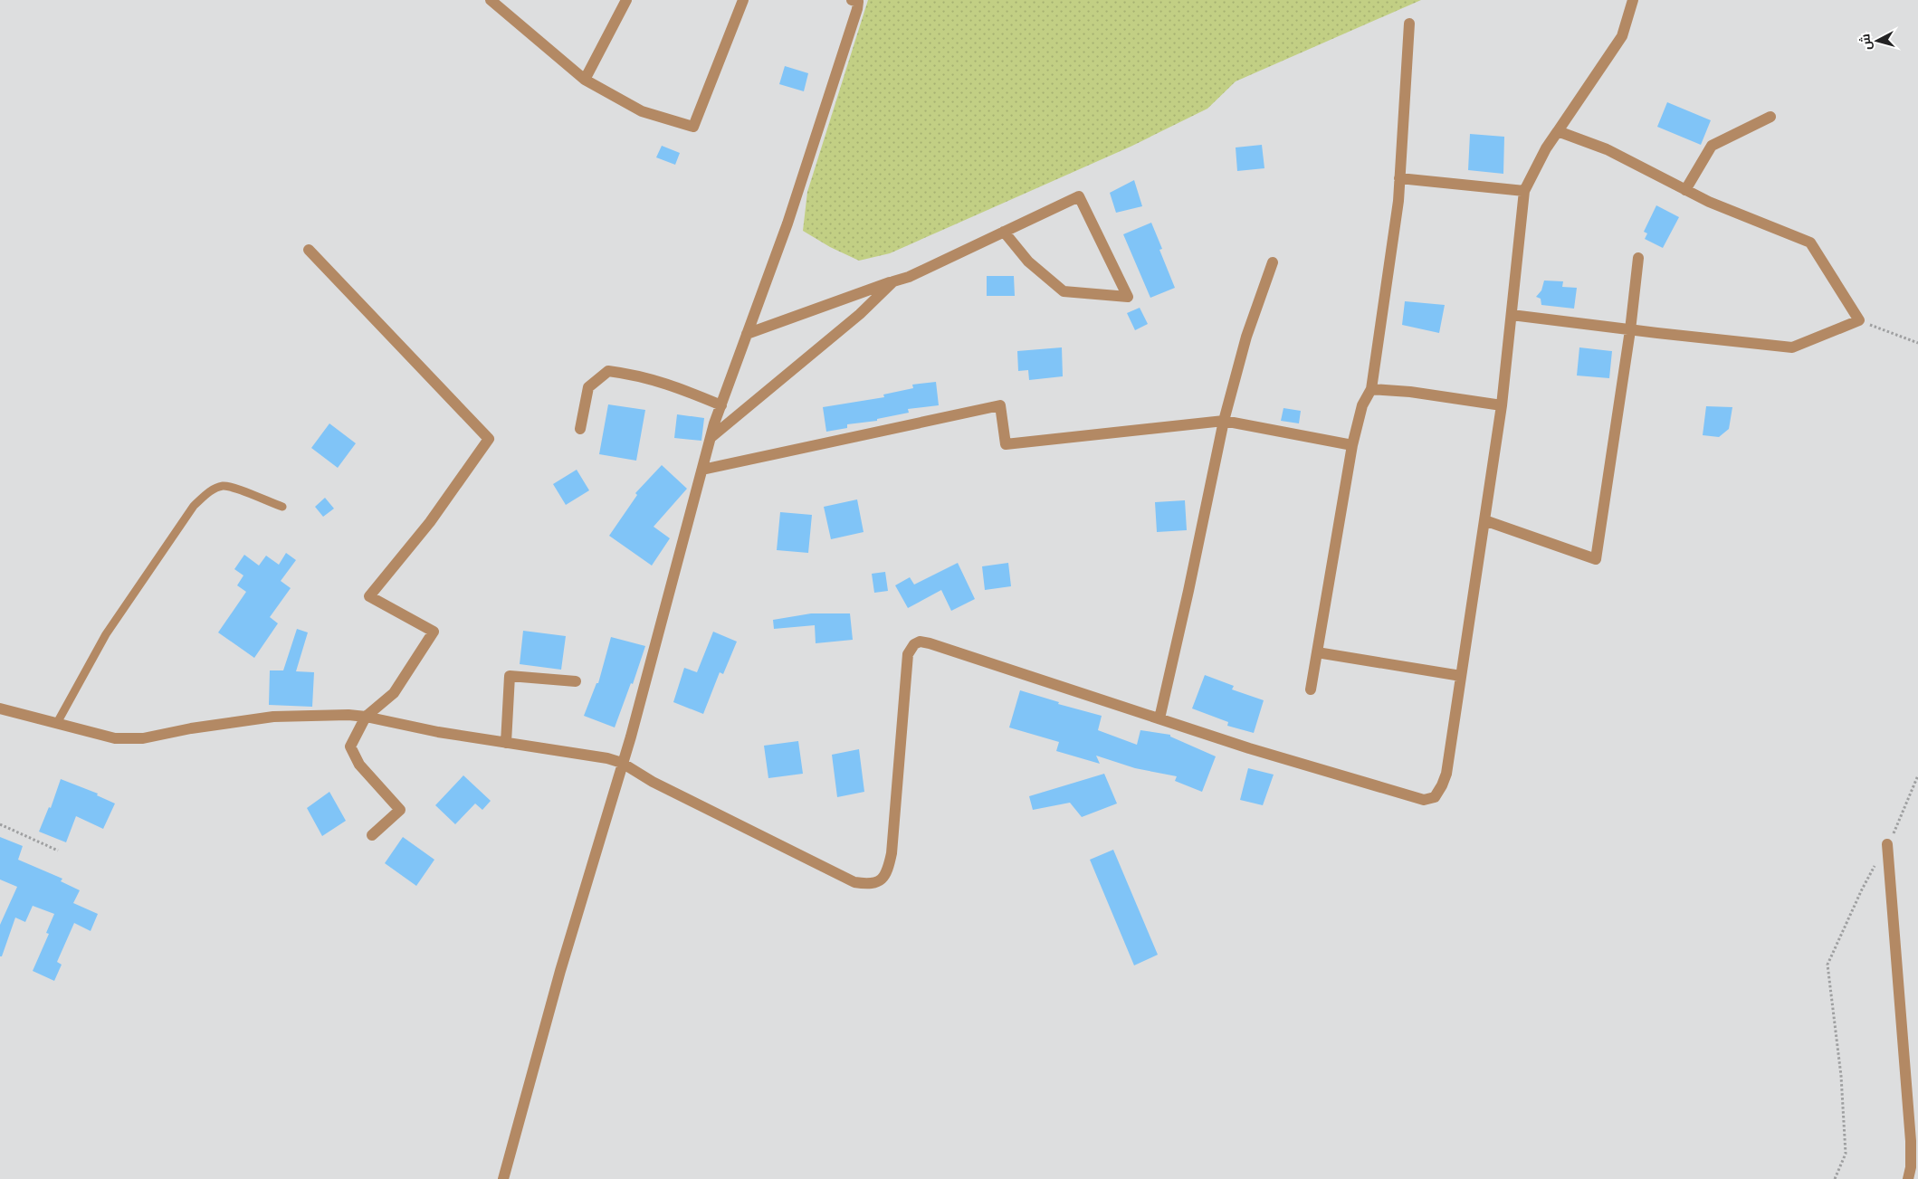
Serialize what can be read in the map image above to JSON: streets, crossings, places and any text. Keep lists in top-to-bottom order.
{
  "north": "left"
}
